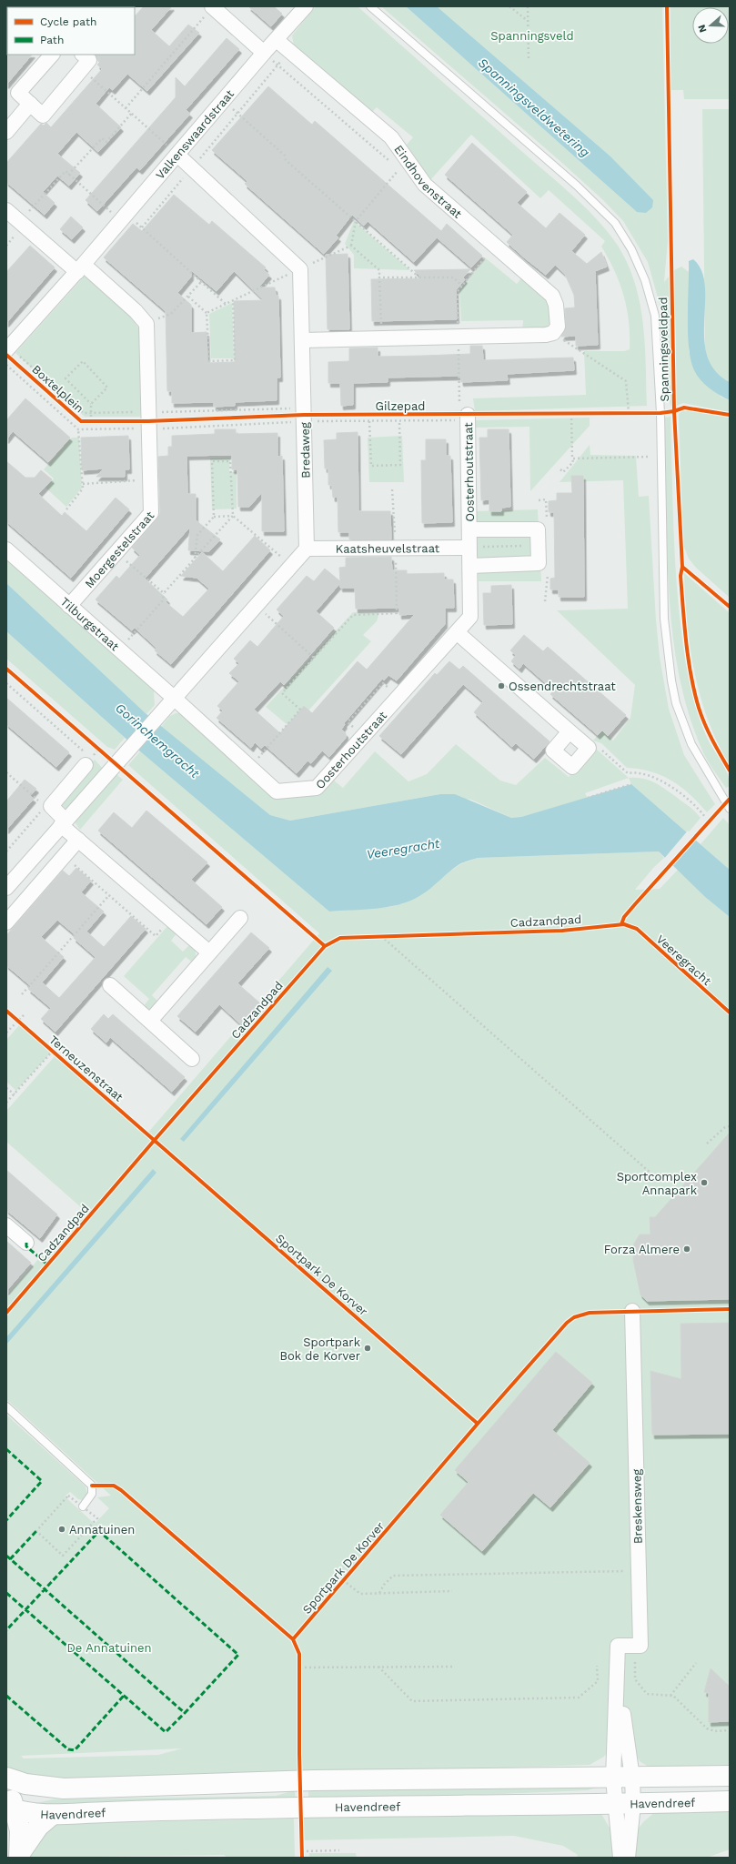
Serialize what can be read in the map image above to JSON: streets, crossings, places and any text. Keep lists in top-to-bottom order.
{
  "streets": {
    "main road": ["Havendreef"],
    "street": [
      "Valkenswaardstraat",
      "Eindhovenstraat",
      "Bredaweg",
      "Oosterhoutstraat",
      "Moergestelstraat",
      "Kaatsheuvelstraat",
      "Tilburgstraat",
      "Breskensweg"
    ],
    "cycle path": [
      "Spanningsveldpad",
      "Boxtelplein",
      "Cadzandpad",
      "Terneuzenstraat",
      "Sportpark De Korver"
    ]
  },
  "crossings": [
    ["Valkenswaardstraat", "Eindhovenstraat"],
    ["Bredaweg", "Kaatsheuvelstraat"],
    ["Oosterhoutstraat", "Kaatsheuvelstraat"],
    ["Oosterhoutstraat", "Tilburgstraat"],
    ["Moergestelstraat", "Tilburgstraat"],
    ["Breskensweg", "Havendreef"]
  ],
  "water": ["Spanningsveldwetering", "Gorinchemgracht", "Veeregracht"],
  "parks": ["Spanningsveld", "De Annatuinen"],
  "places": [
    "Ossendrechtstraat",
    "Sportcomplex Annapark",
    "Forza Almere",
    "Sportpark Bok de Korver",
    "Annatuinen"
  ],
  "legend": ["Cycle path", "Path"],
  "north": "left"
}
